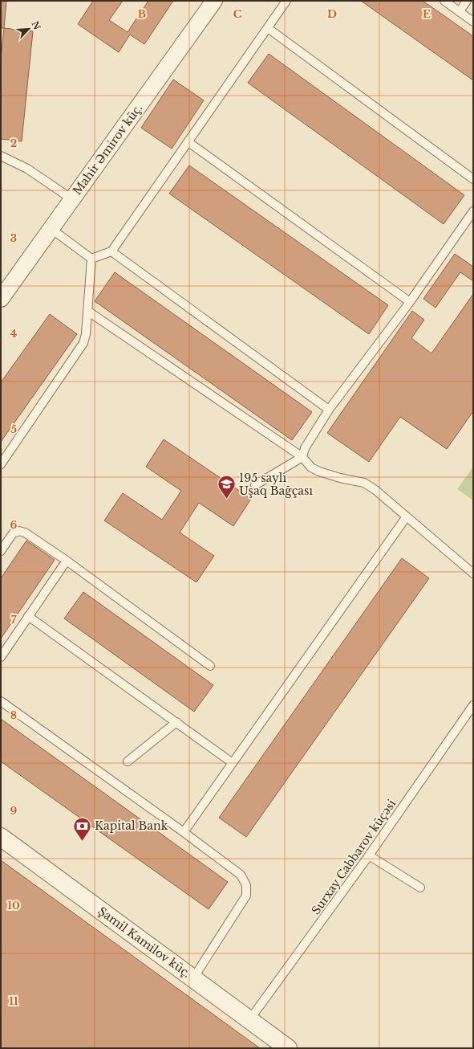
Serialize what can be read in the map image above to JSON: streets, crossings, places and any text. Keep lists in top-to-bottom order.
{
  "streets": {
    "street": ["Mahir Əmirov küç.", "Şamil Kamilov küç."],
    "lane": ["Surxay Cabbarov küçəsi"]
  },
  "crossings": [
    ["Surxay Cabbarov küçəsi", "Şamil Kamilov küç."]
  ],
  "places": {
    "school or university": ["195 saylı Uşaq Bağçası"],
    "bank": ["Kapital Bank"]
  },
  "north": "top right",
  "grid": {
    "columns": [
      "B",
      "C",
      "D",
      "E"
    ],
    "rows": [
      "2",
      "3",
      "4",
      "5",
      "6",
      "7",
      "8",
      "9",
      "10",
      "11"
    ]
  }
}
